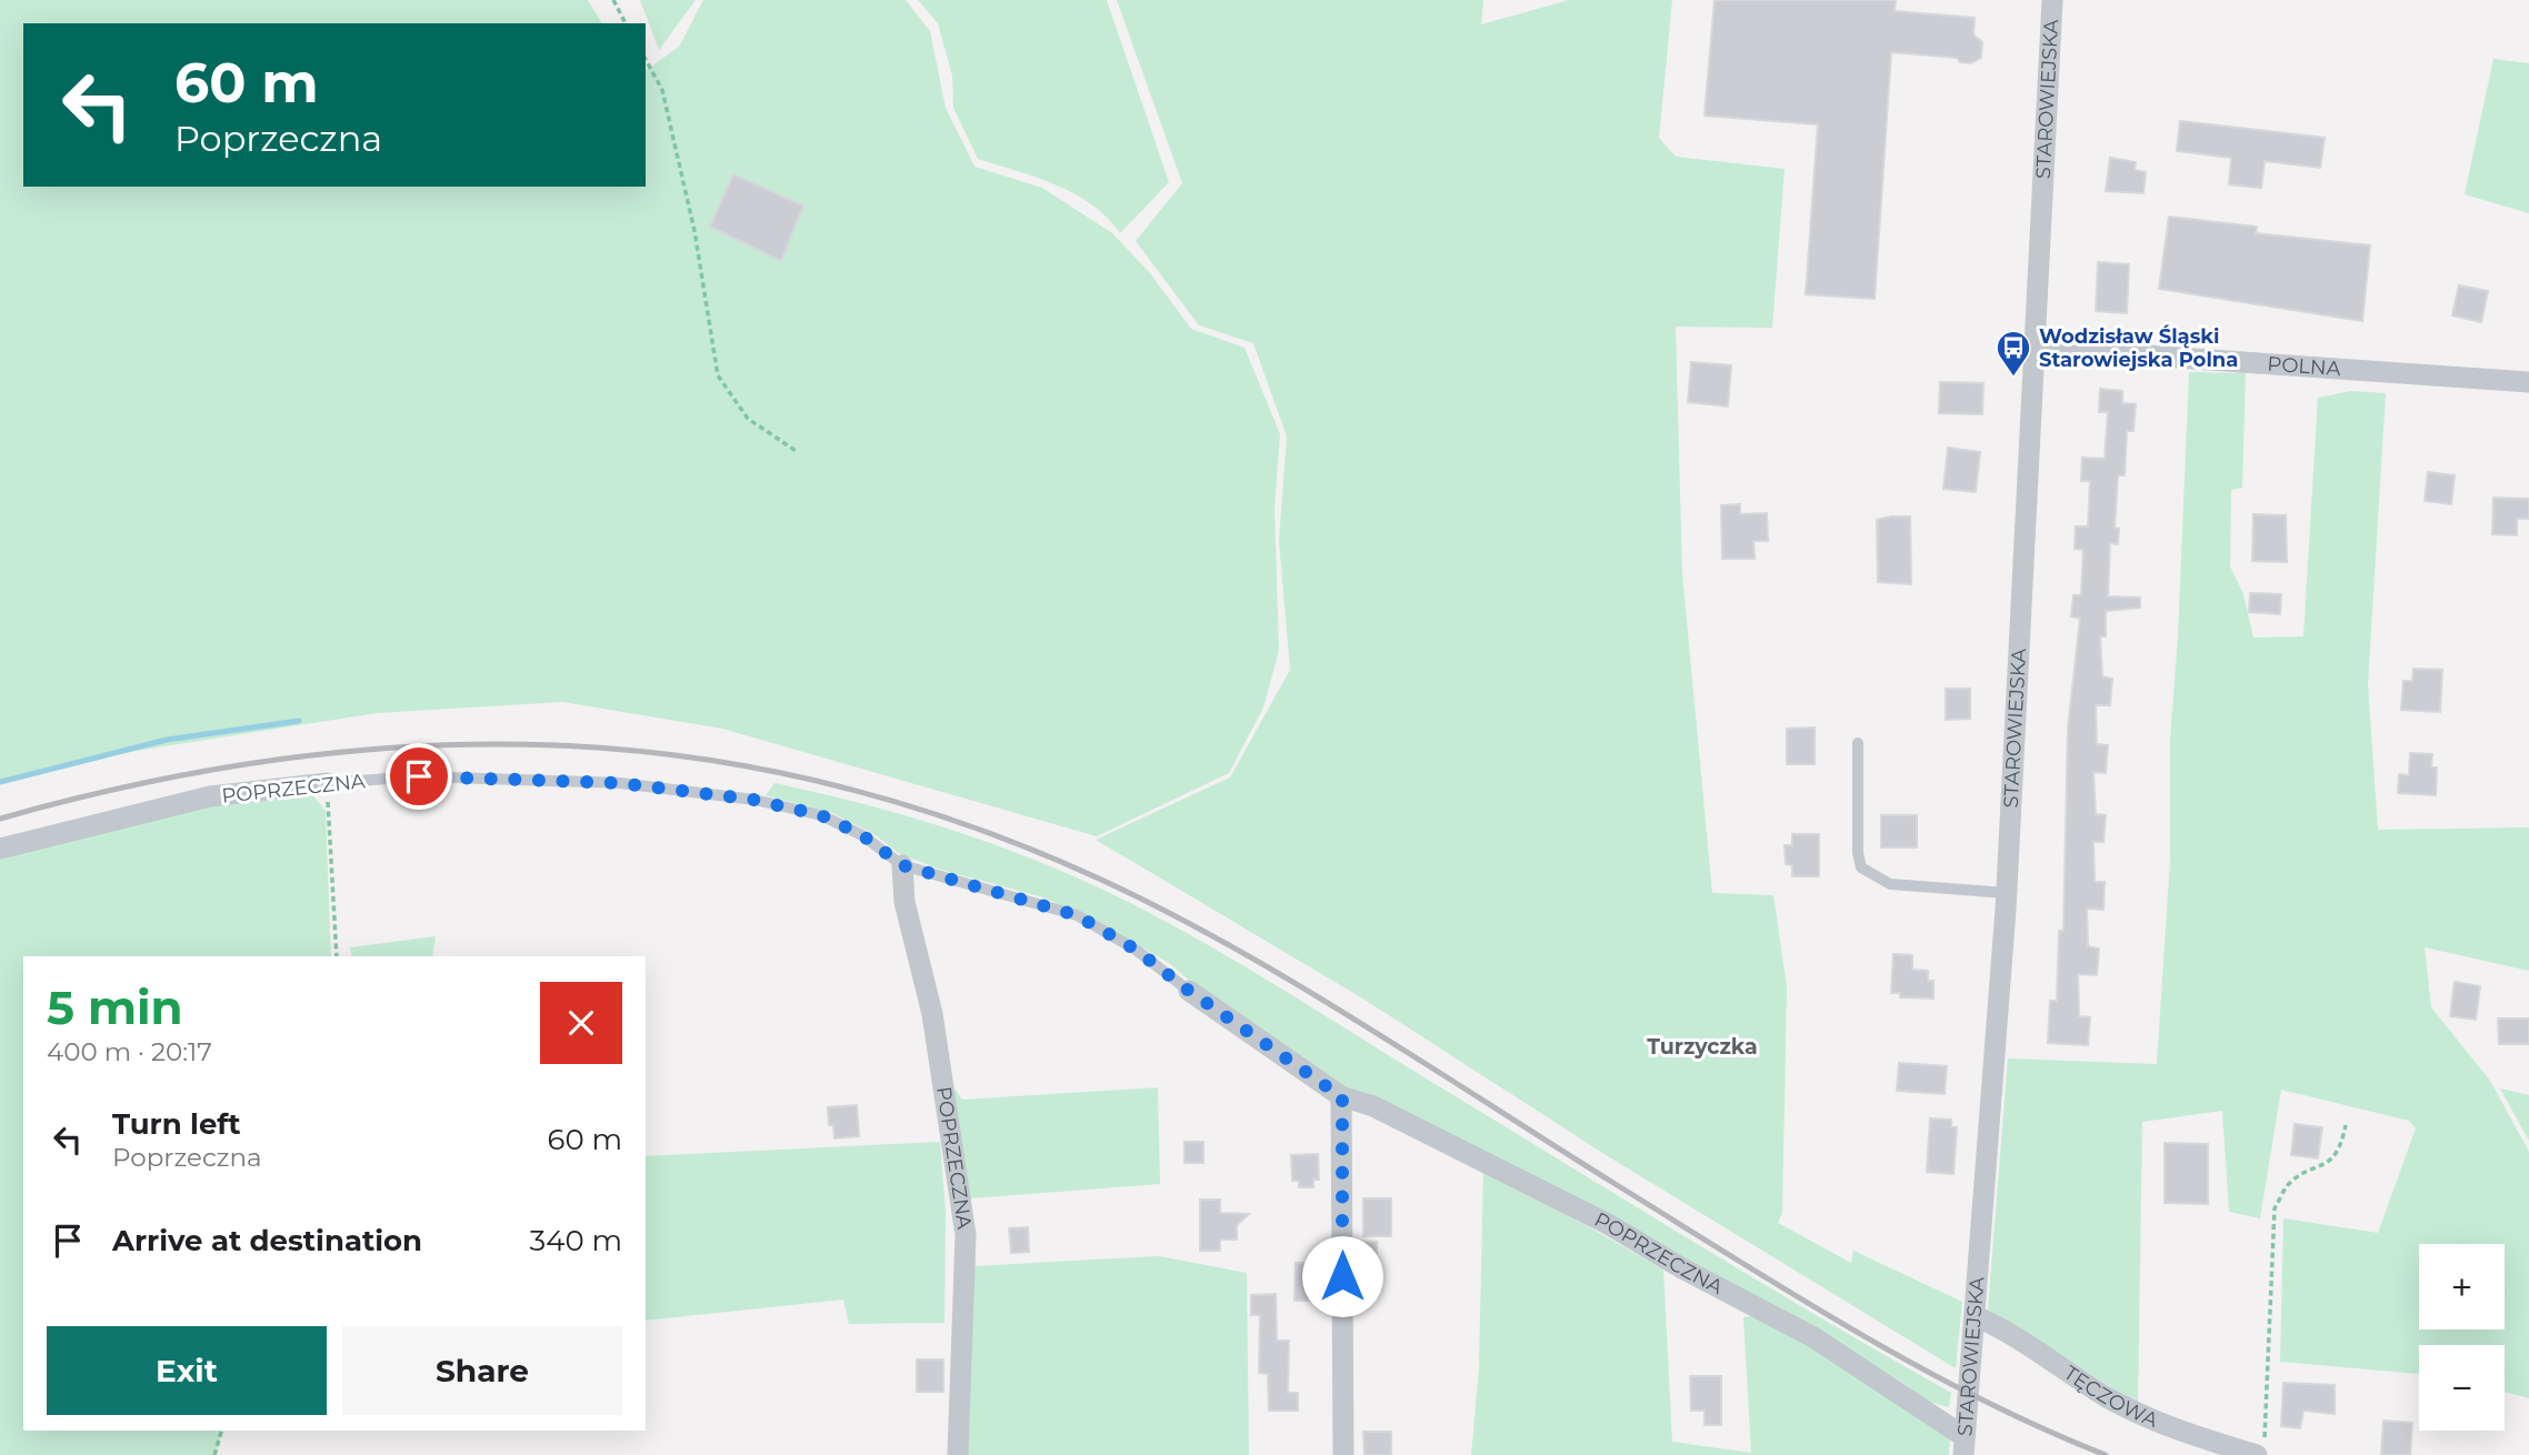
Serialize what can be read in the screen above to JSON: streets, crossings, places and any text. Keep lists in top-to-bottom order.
{
  "streets": {
    "street": [
      "STAROWIEJSKA",
      "POLNA",
      "POPRZECZNA",
      "TĘCZOWA"
    ]
  },
  "crossings": [
    ["STAROWIEJSKA", "POLNA"],
    ["STAROWIEJSKA", "POPRZECZNA"],
    ["STAROWIEJSKA", "TĘCZOWA"]
  ],
  "districts": ["Turzyczka"],
  "places": {
    "bus stop": ["Wodzisław Śląski Starowiejska Polna"]
  },
  "page": {
    "turn": ["60 m", "Poprzeczna"],
    "heading": ["5 min", "400 m · 20:17"],
    "list": [
      {
        "name": "Turn left",
        "note": "Poprzeczna",
        "value": "60 m"
      },
      {
        "name": "Arrive at destination",
        "value": "340 m"
      }
    ],
    "map_buttons": ["+", "−"],
    "buttons": ["Exit", "Share"]
  }
}
